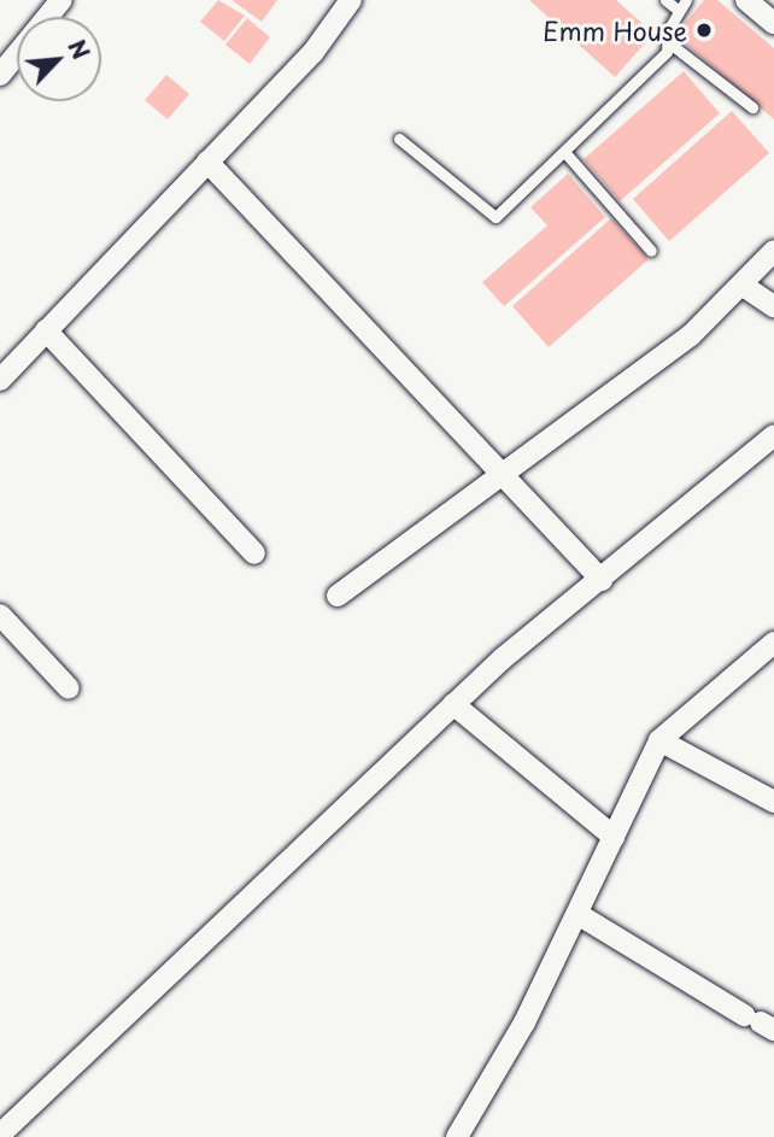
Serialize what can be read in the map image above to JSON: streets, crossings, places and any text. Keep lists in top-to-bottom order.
{
  "places": ["Emm House"],
  "north": "top right"
}
